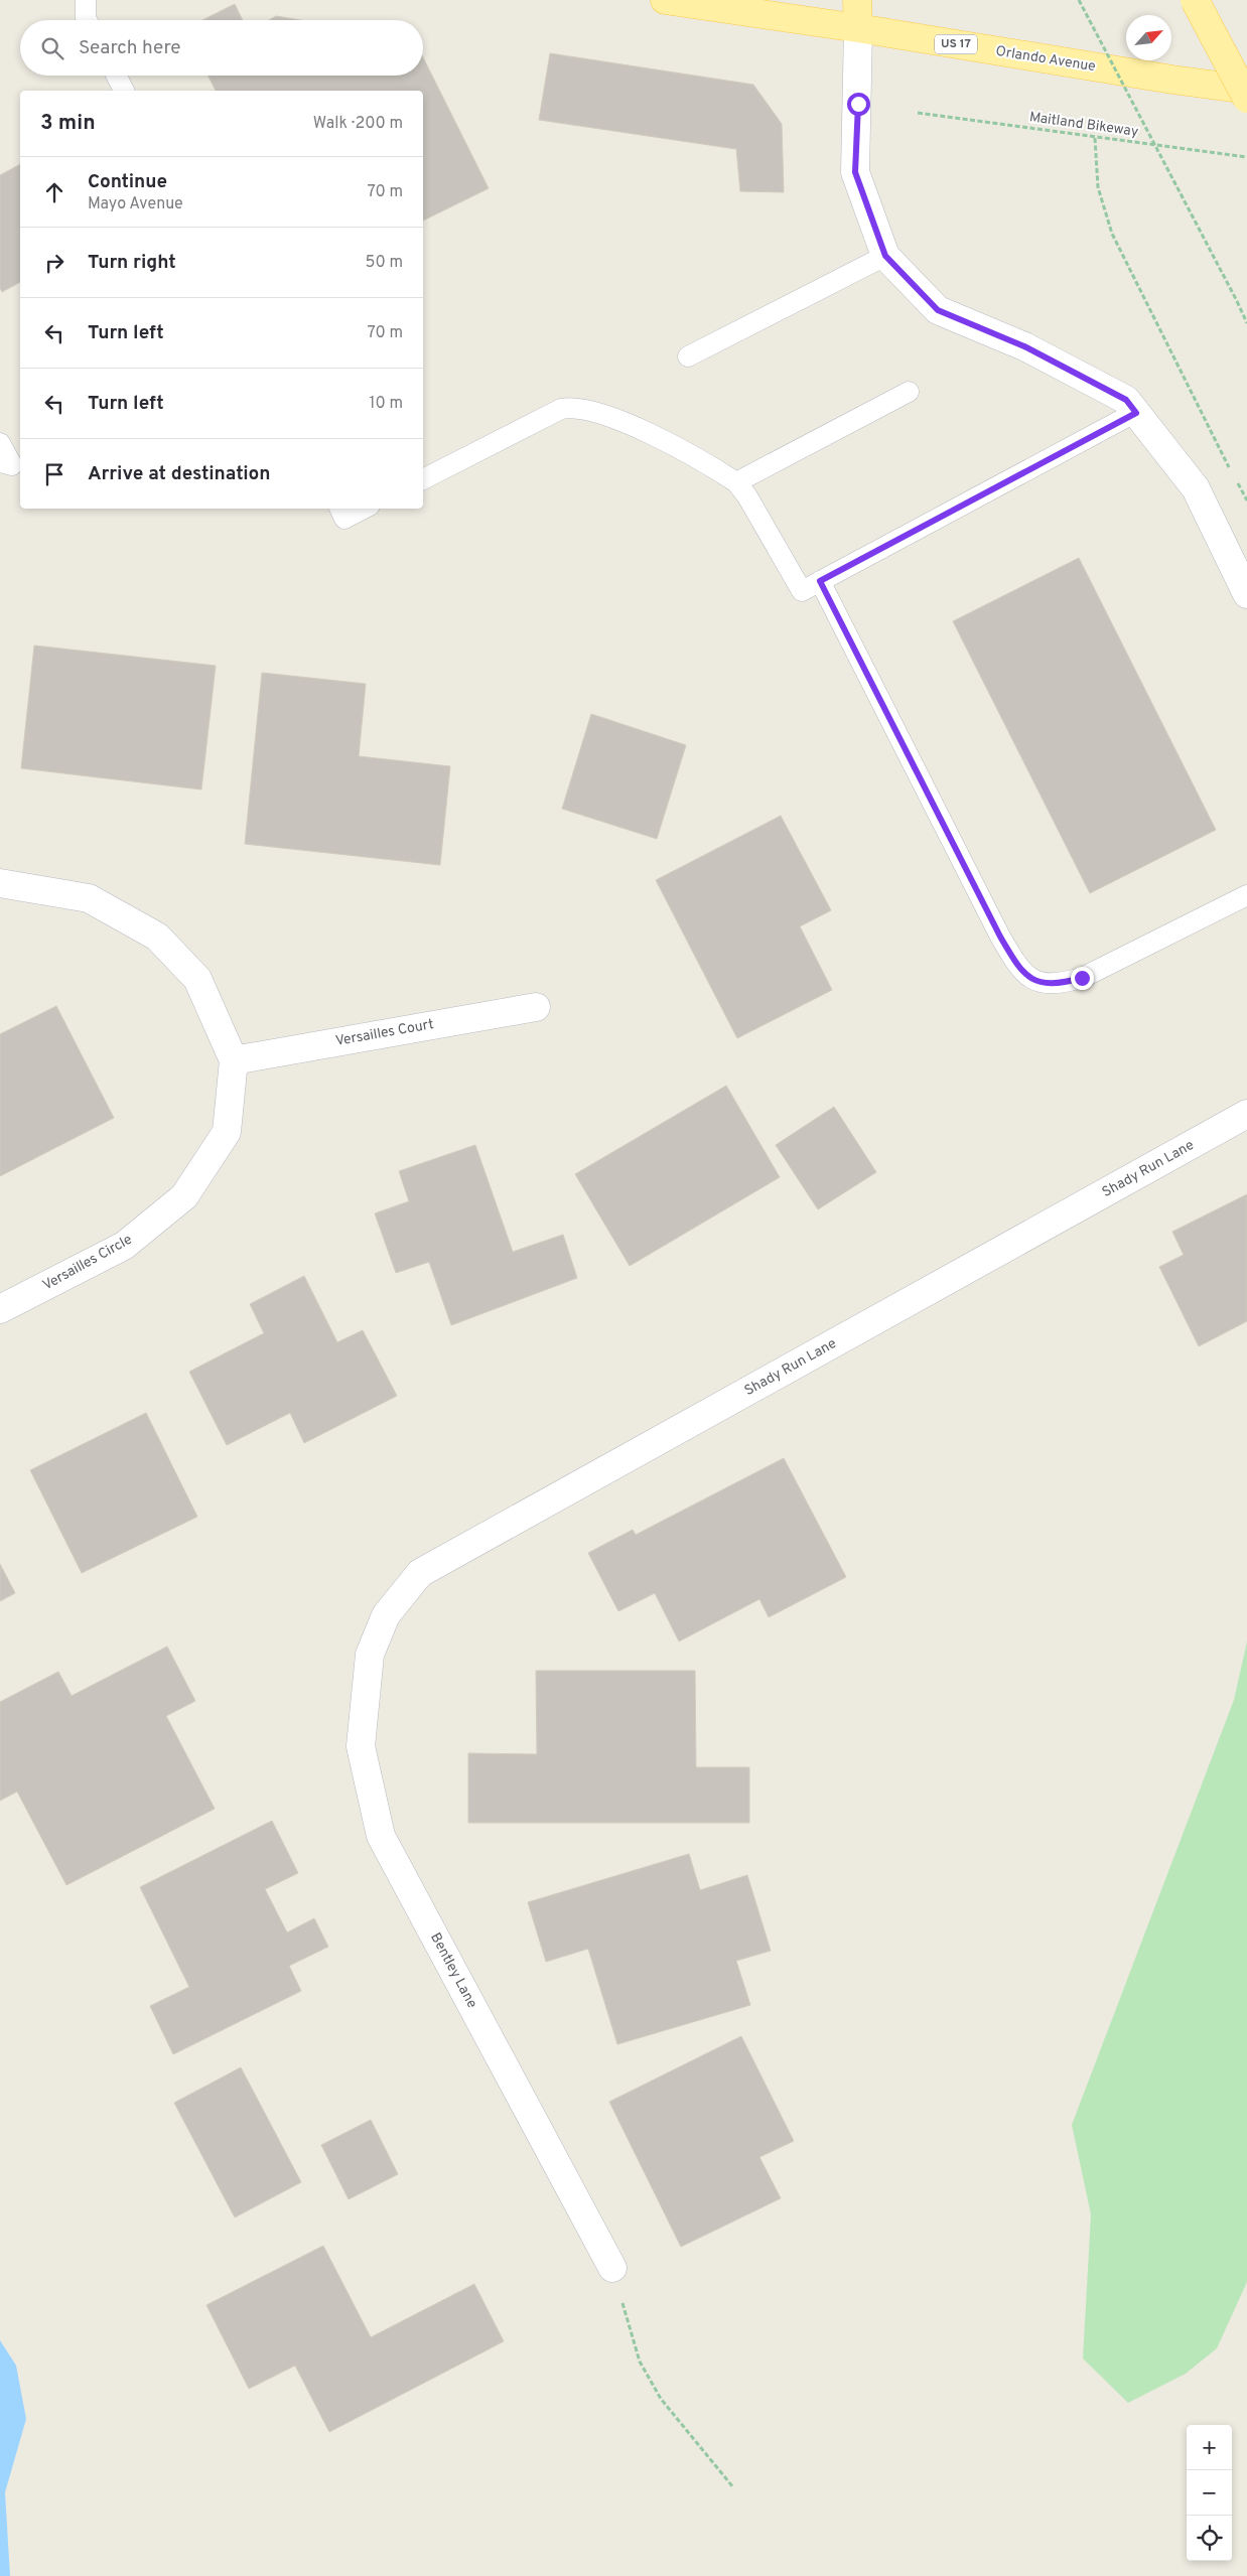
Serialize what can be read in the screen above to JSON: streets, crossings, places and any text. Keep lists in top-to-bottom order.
{
  "streets": {
    "main road": ["US 17", "Orlando Avenue"],
    "street": [
      "Versailles Court",
      "Shady Run Lane",
      "Versailles Circle",
      "Bentley Lane"
    ],
    "path": ["Maitland Bikeway"]
  },
  "crossings": [
    ["Versailles Court", "Versailles Circle"],
    ["Shady Run Lane", "Bentley Lane"]
  ],
  "north": "top right",
  "page": {
    "search": "Search here",
    "heading": ["3 min", "Walk · 200 m"],
    "list": [
      ["Continue", "Mayo Avenue", "70 m"],
      ["Turn right", "50 m"],
      ["Turn left", "70 m"],
      ["Turn left", "10 m"],
      "Arrive at destination"
    ],
    "map_buttons": ["+", "−"]
  }
}
